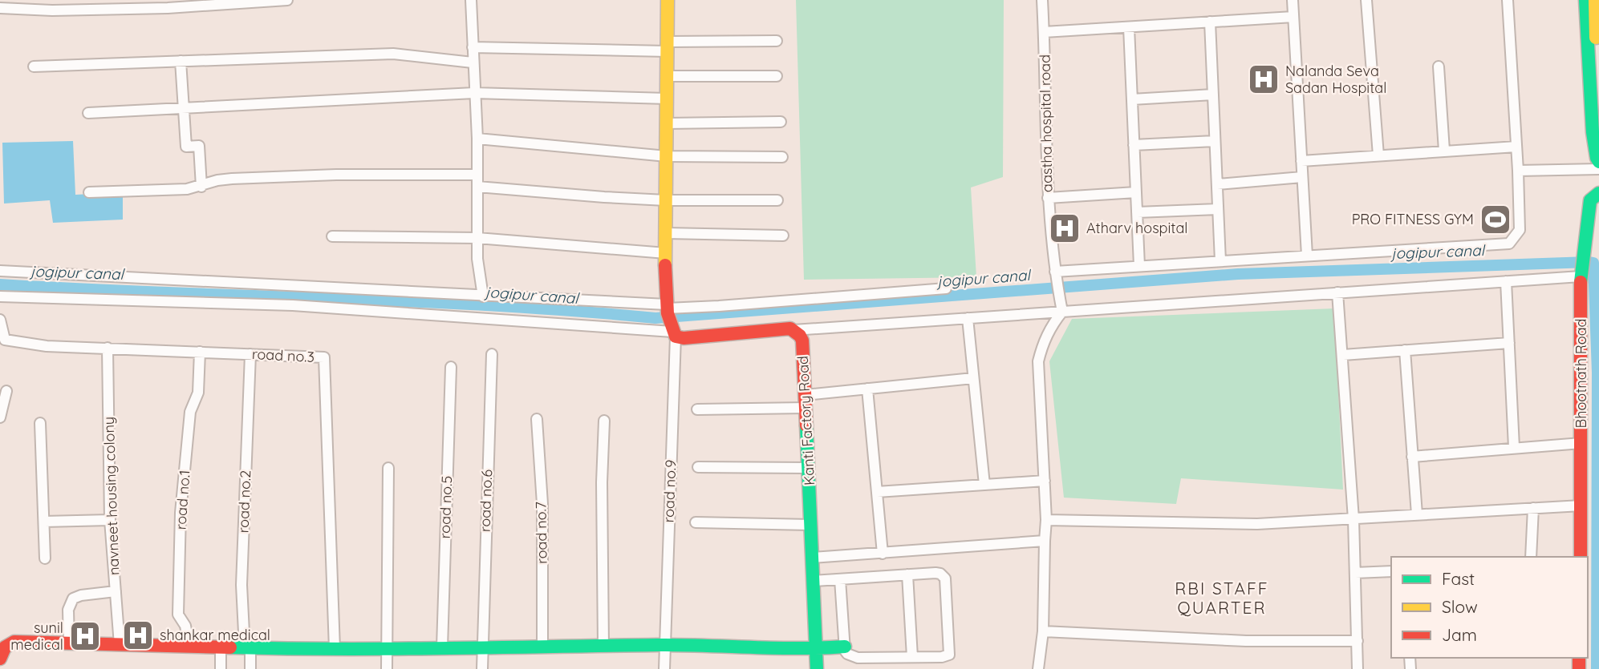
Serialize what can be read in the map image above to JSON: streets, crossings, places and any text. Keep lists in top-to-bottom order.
{
  "streets": {
    "street": [
      "aastha hospital road",
      "road no.3",
      "Bhootnath Road",
      "Kanti Factory Road",
      "road no.9",
      "navneet housing colony",
      "road no.1",
      "road no.6",
      "road no.2",
      "road no.5",
      "road no.7"
    ]
  },
  "crossings": [
    ["road no.3", "navneet housing colony"],
    ["road no.3", "road no.1"],
    ["road no.3", "road no.2"]
  ],
  "districts": ["RBI STAFF QUARTER"],
  "water": ["jogipur canal"],
  "places": {
    "hospital": [
      "Nalanda Seva Sadan Hospital",
      "Atharv hospital",
      "shankar medical",
      "sunil medical"
    ],
    "sports": ["PRO FITNESS GYM"]
  },
  "legend": ["Fast", "Slow", "Jam"]
}
